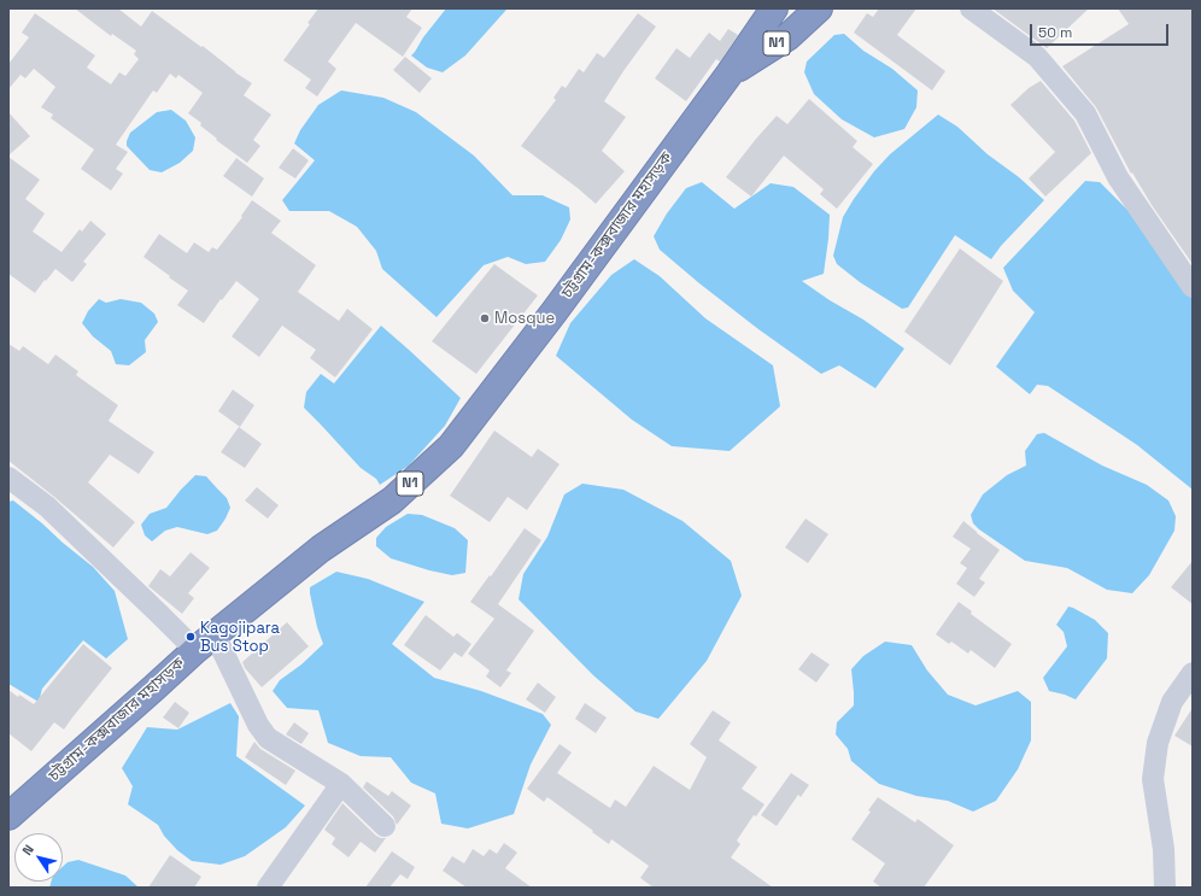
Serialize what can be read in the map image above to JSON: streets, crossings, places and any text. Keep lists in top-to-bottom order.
{
  "streets": {
    "highway": ["N1", "চট্টগ্রাম-কক্সবাজার মহাসড়ক"]
  },
  "places": ["Mosque", "Kagojipara Bus Stop"],
  "scale_bar": "50 m",
  "north": "top left"
}
